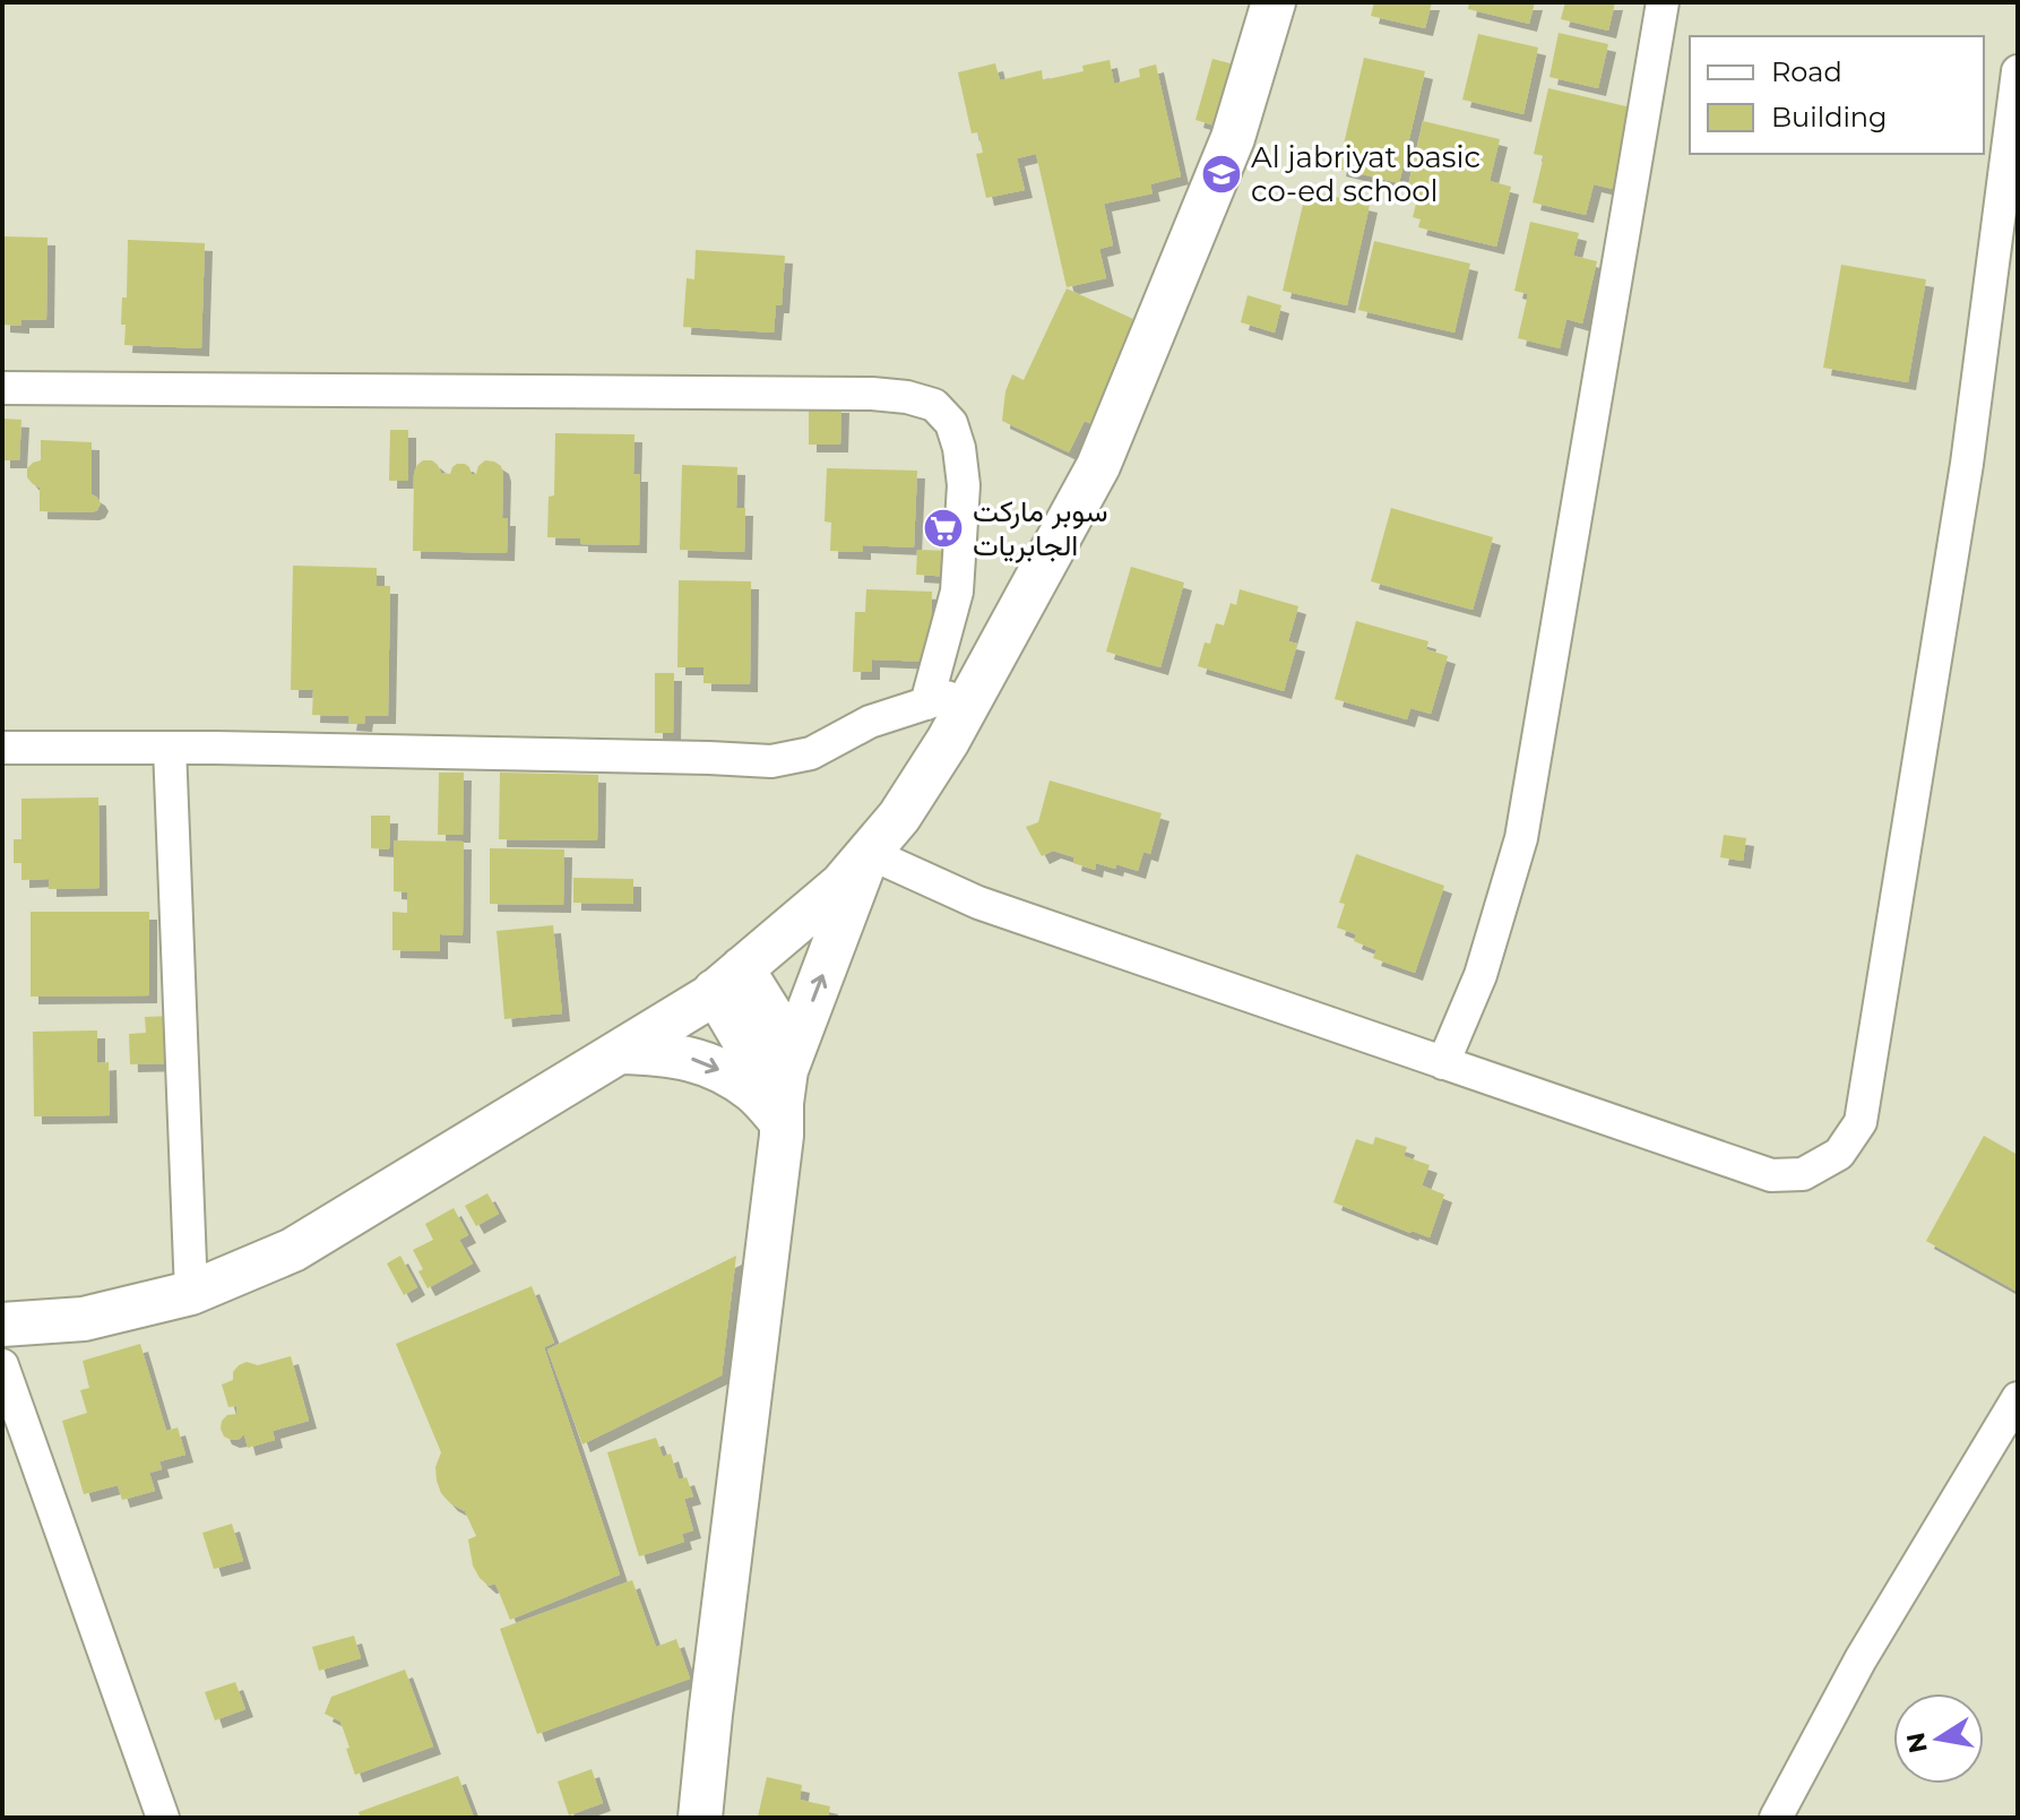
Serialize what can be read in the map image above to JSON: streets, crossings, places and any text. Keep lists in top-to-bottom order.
{
  "places": {
    "school or university": ["Al jabriyat basic co-ed school"],
    "supermarket": ["سوبر ماركت الجابريات"]
  },
  "legend": ["Road", "Building"],
  "north": "left"
}
